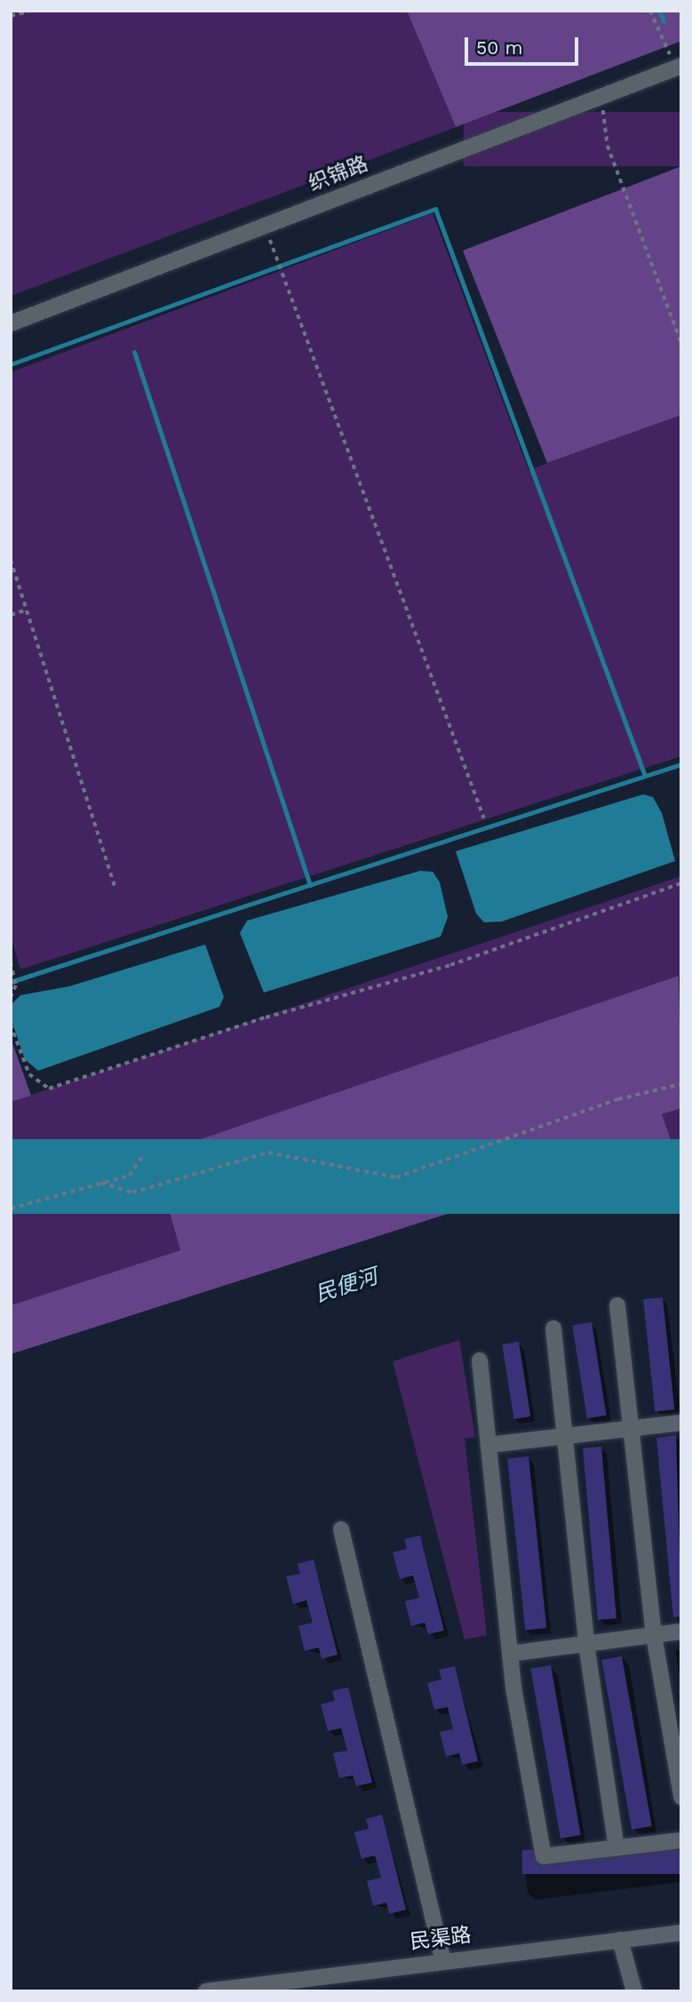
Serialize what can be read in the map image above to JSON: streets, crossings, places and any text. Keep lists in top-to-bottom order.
{
  "streets": {
    "street": ["织锦路", "民渠路"]
  },
  "water": ["民便河"],
  "scale_bar": "50 m"
}
